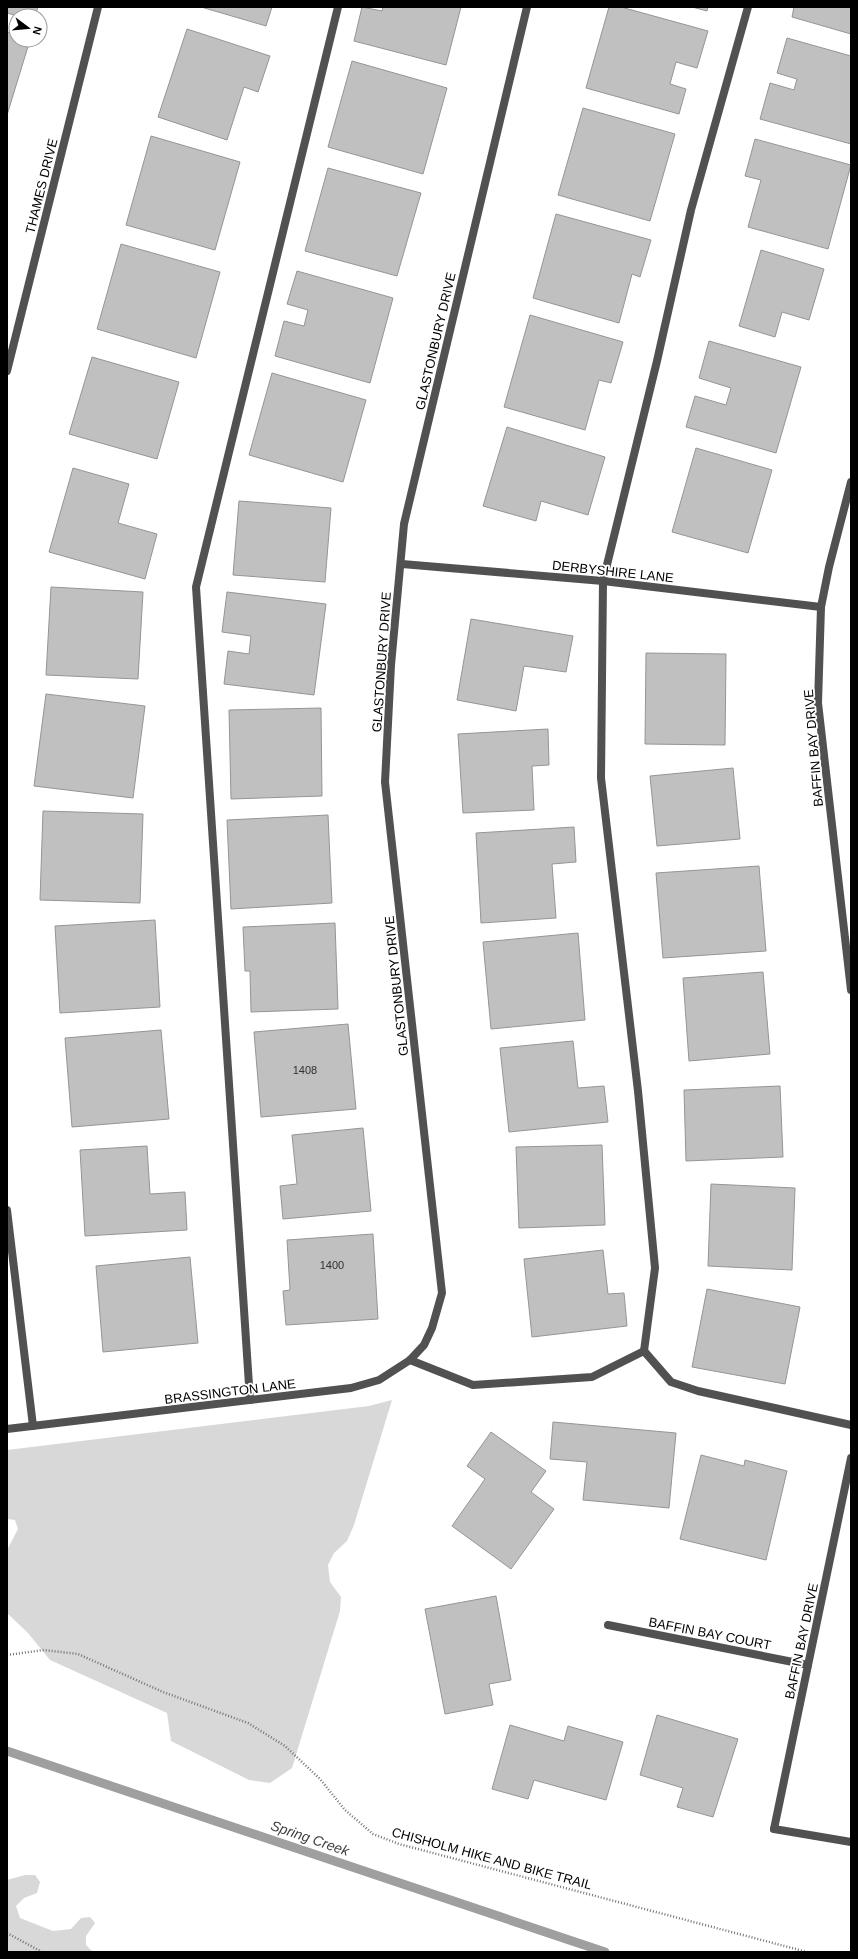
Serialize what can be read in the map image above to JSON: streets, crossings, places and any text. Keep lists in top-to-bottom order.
{
  "streets": {
    "street": [
      "THAMES DRIVE",
      "GLASTONBURY DRIVE",
      "DERBYSHIRE LANE",
      "BAFFIN BAY DRIVE",
      "BRASSINGTON LANE",
      "BAFFIN BAY COURT"
    ],
    "path": ["CHISHOLM HIKE AND BIKE TRAIL"]
  },
  "crossings": [
    ["GLASTONBURY DRIVE", "DERBYSHIRE LANE"],
    ["GLASTONBURY DRIVE", "BRASSINGTON LANE"],
    ["DERBYSHIRE LANE", "BAFFIN BAY DRIVE"],
    ["BAFFIN BAY DRIVE", "BAFFIN BAY COURT"]
  ],
  "water": ["Spring Creek"],
  "house_numbers": ["1408", "1400"],
  "north": "right"
}
